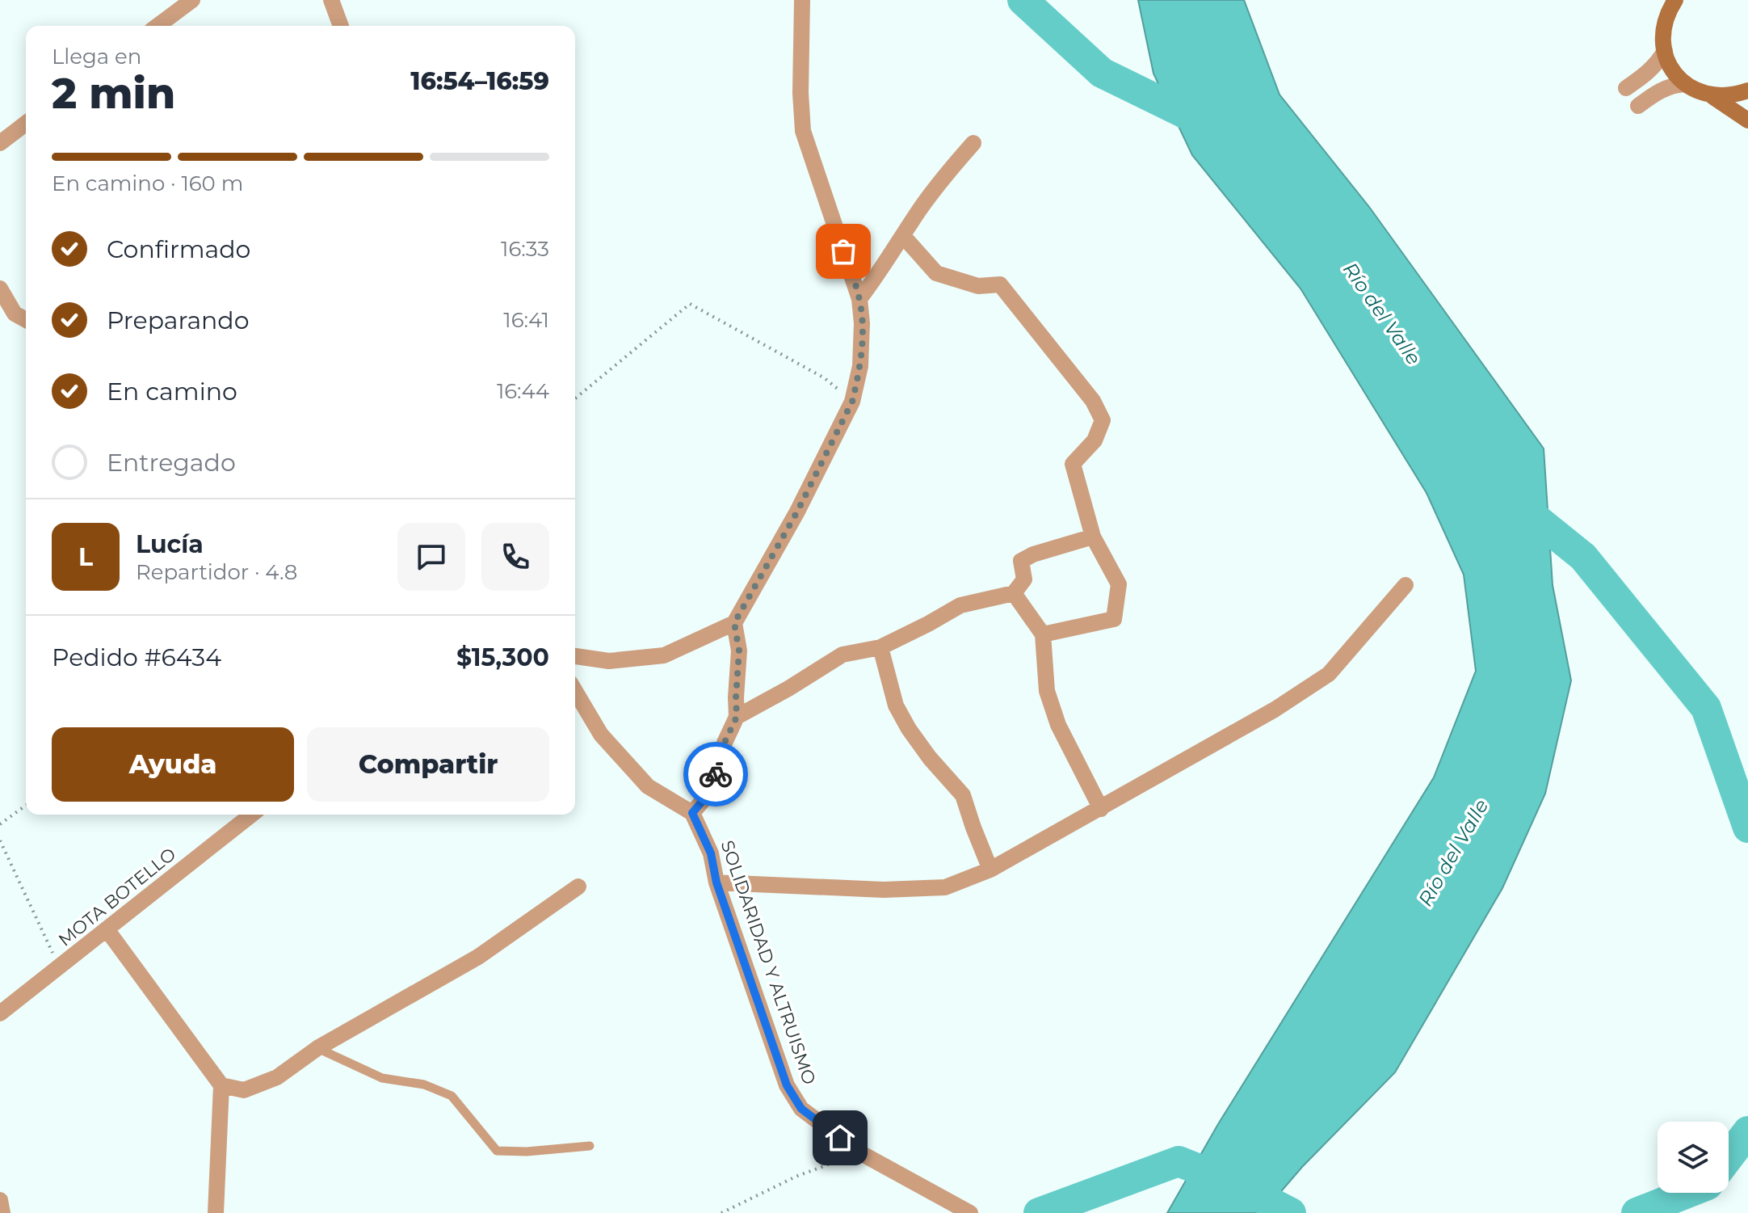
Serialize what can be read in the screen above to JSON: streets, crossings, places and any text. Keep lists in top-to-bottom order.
{
  "streets": {
    "street": ["MOTA BOTELLO", "SOLIDARIDAD Y ALTRUISMO"]
  },
  "water": ["Río del Valle"],
  "page": {
    "heading": ["2 min", "Llega en", "16:54–16:59"],
    "panel": [
      "Lucía",
      "Repartidor · 4.8",
      "Pedido #6434",
      "$15,300"
    ],
    "bar": "En camino · 160 m",
    "list": [
      ["Confirmado", "16:33"],
      ["Preparando", "16:41"],
      ["En camino", "16:44"],
      "Entregado"
    ],
    "round": "L",
    "buttons": ["Ayuda", "Compartir"]
  }
}
